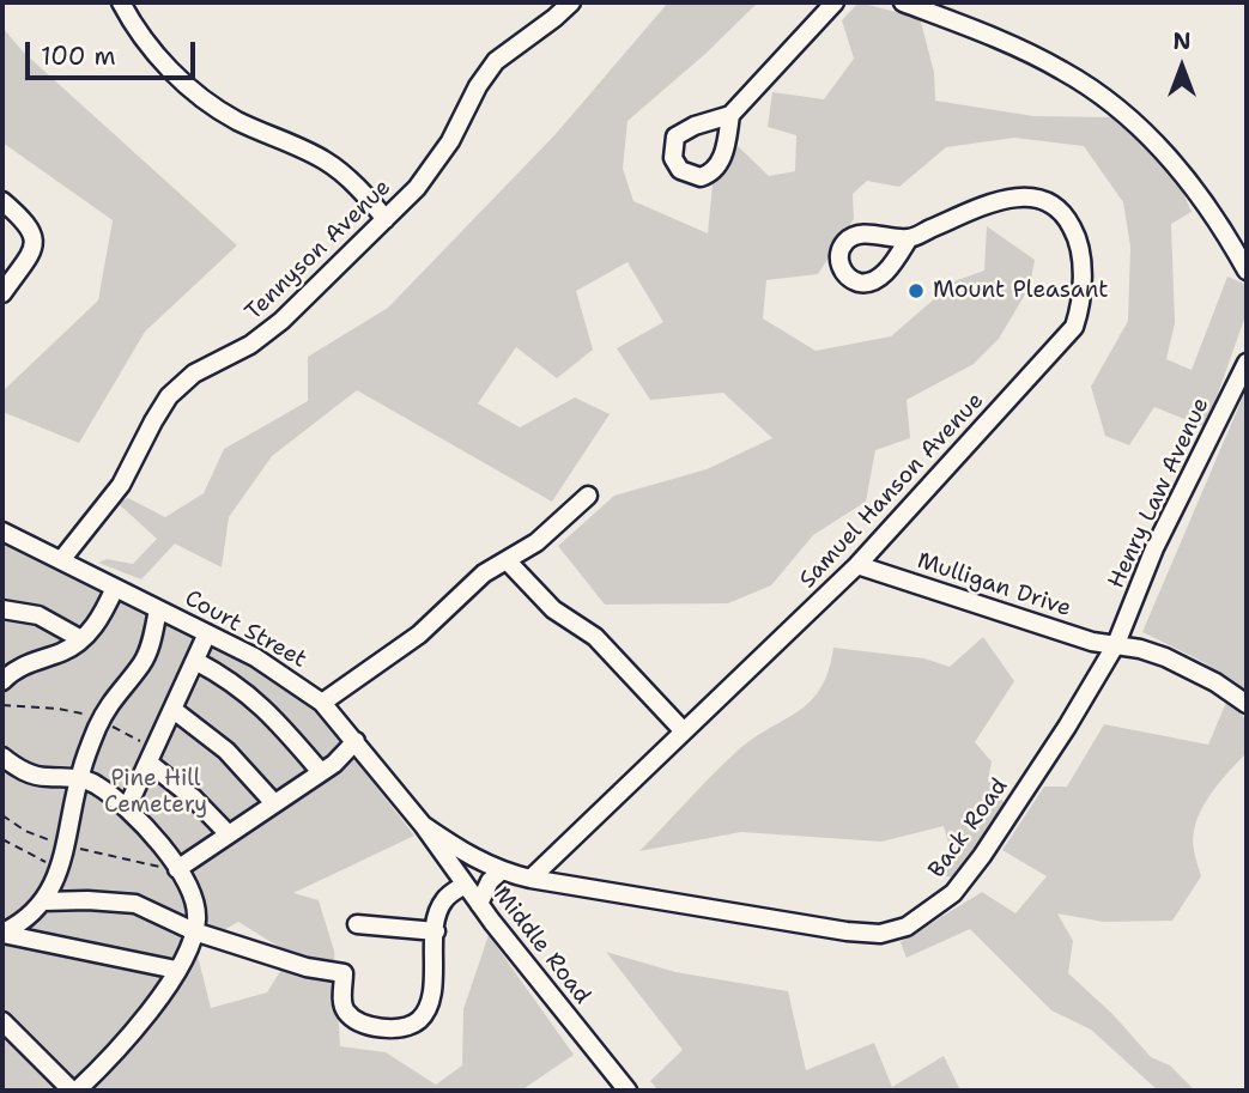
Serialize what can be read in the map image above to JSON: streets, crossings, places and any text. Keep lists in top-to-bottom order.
{
  "streets": {
    "street": [
      "Tennyson Avenue",
      "Samuel Hanson Avenue",
      "Henry Law Avenue",
      "Mulligan Drive",
      "Court Street",
      "Back Road",
      "Middle Road"
    ]
  },
  "crossings": [
    ["Tennyson Avenue", "Court Street"],
    ["Samuel Hanson Avenue", "Mulligan Drive"],
    ["Samuel Hanson Avenue", "Back Road"],
    ["Henry Law Avenue", "Mulligan Drive"],
    ["Henry Law Avenue", "Back Road"],
    ["Mulligan Drive", "Back Road"],
    ["Court Street", "Back Road"],
    ["Court Street", "Middle Road"],
    ["Back Road", "Middle Road"]
  ],
  "parks": ["Pine Hill Cemetery"],
  "places": ["Mount Pleasant"],
  "scale_bar": "100 m",
  "north": "top"
}
